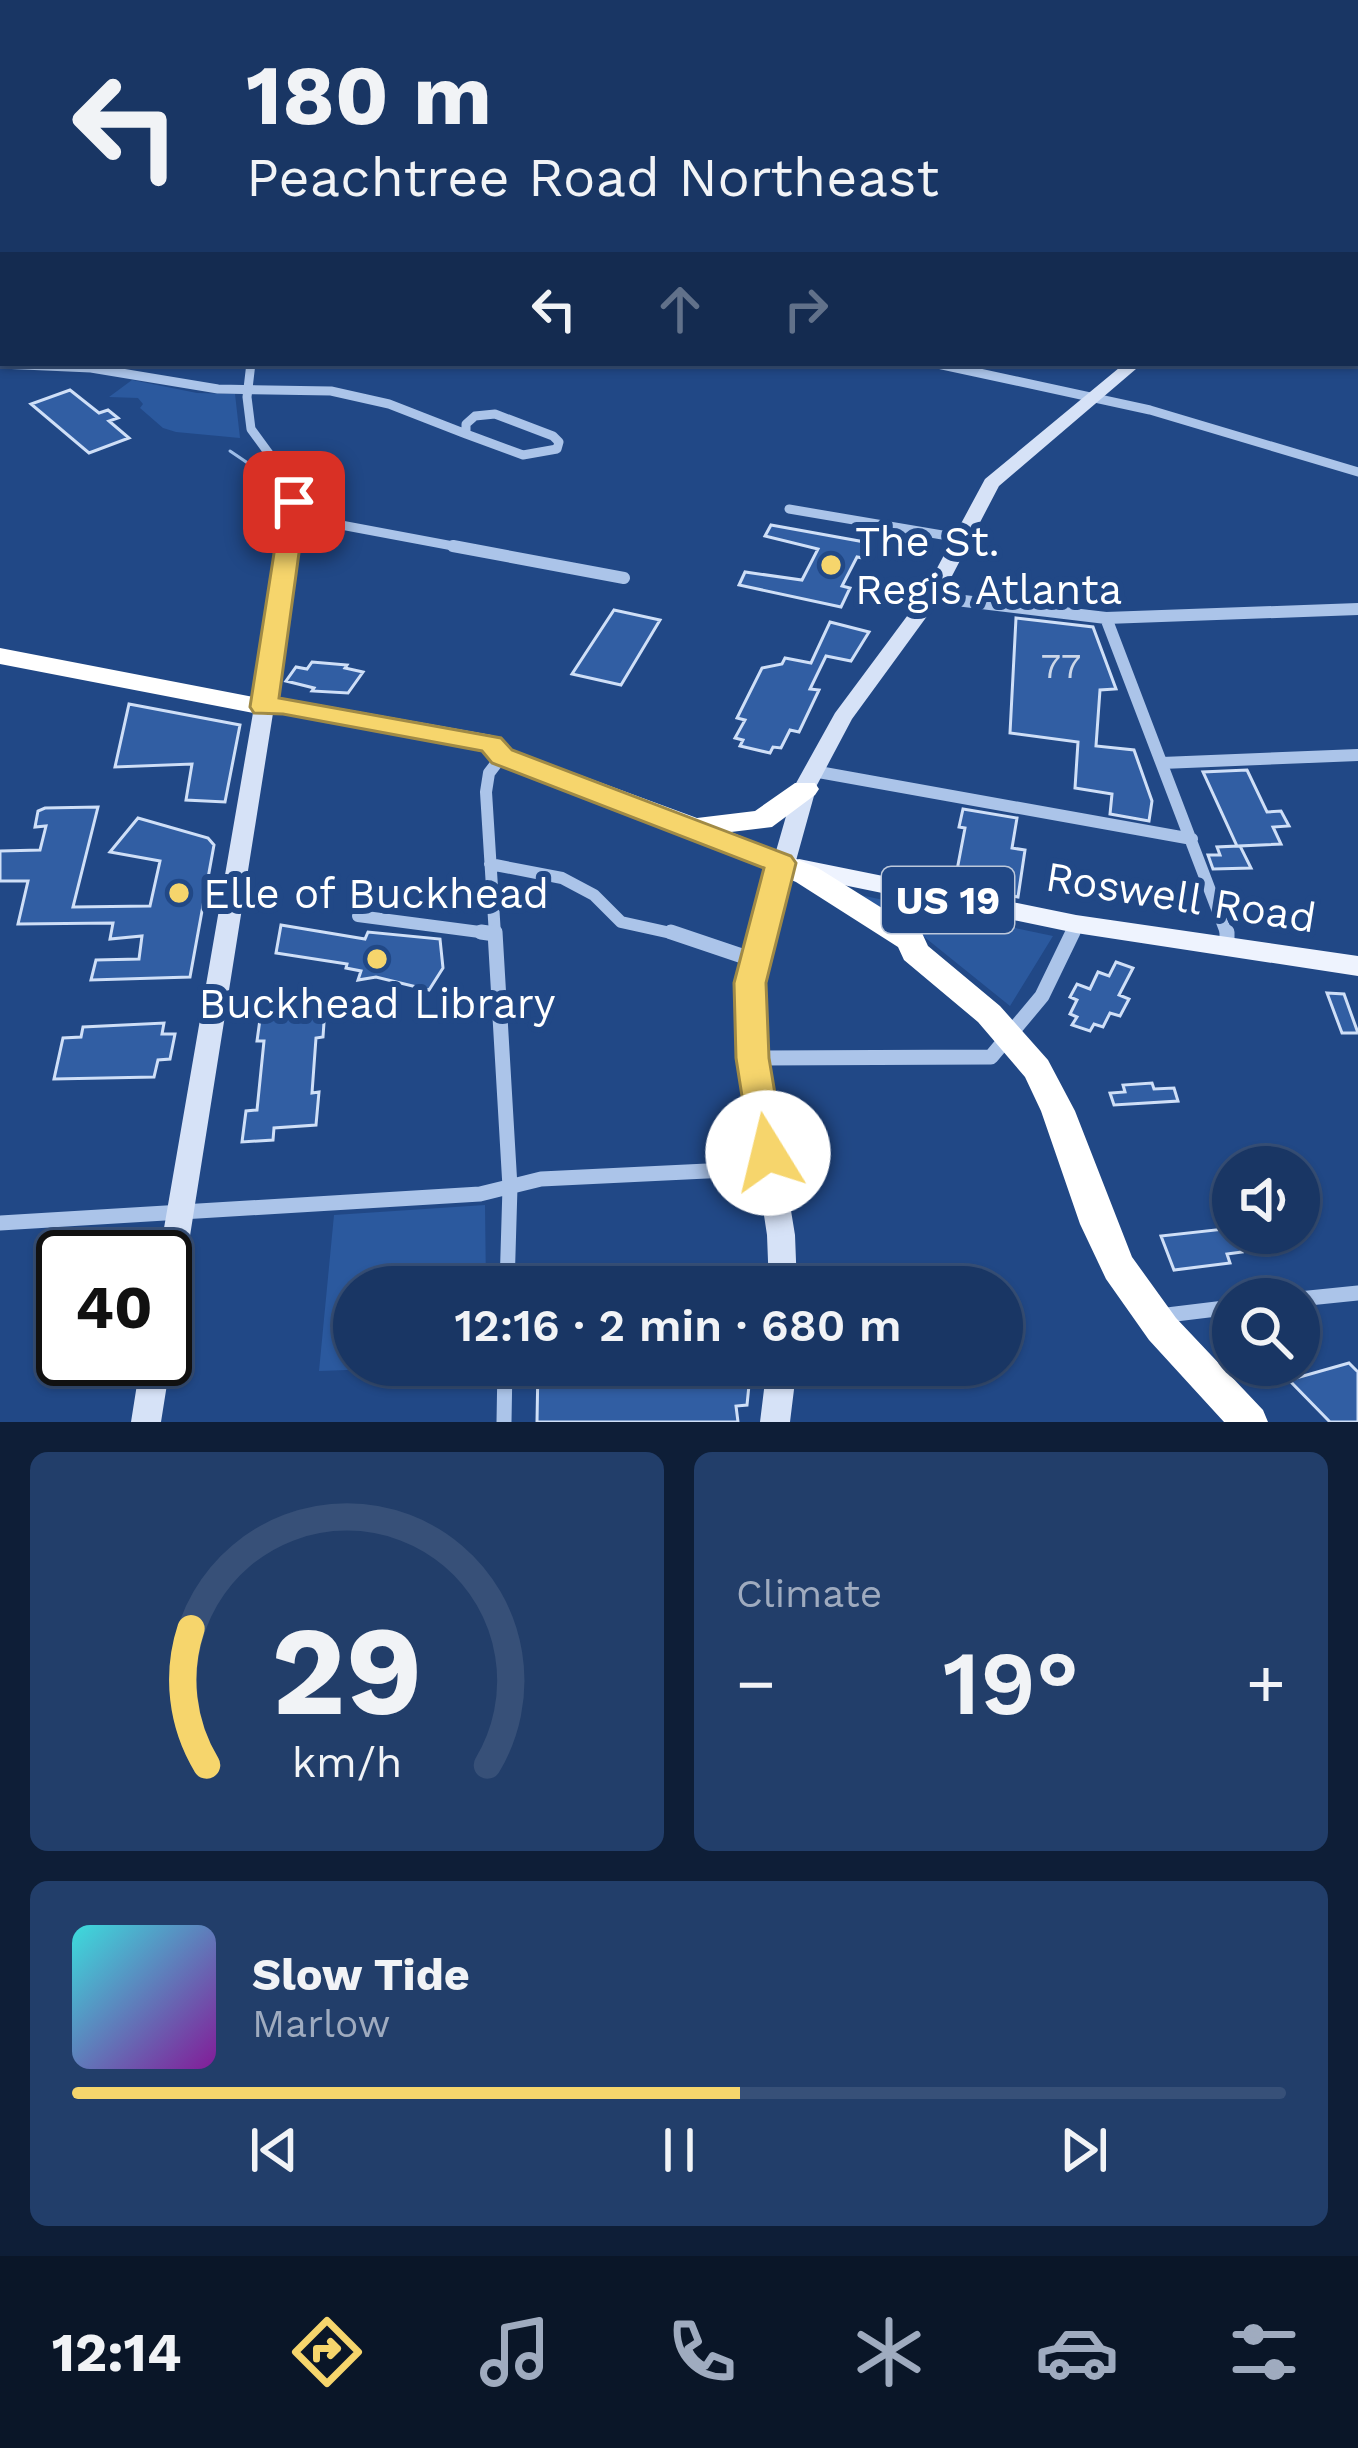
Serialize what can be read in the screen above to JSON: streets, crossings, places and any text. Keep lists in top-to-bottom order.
{
  "streets": {
    "highway": ["US 19"],
    "main road": ["Roswell Road"]
  },
  "crossings": [
    ["Roswell Road", "US 19"]
  ],
  "places": ["The St. Regis Atlanta", "Elle of Buckhead", "Buckhead Library"],
  "house_numbers": ["77"],
  "page": {
    "turn": ["180 m", "Peachtree Road Northeast"],
    "limit": "40",
    "trip": "12:16 · 2 min · 680 m",
    "tile": "Climate",
    "heat": ["−", "19°", "+"],
    "song": ["Slow Tide", "Marlow"],
    "tabs": "12:14",
    "gauge": ["29", "km/h"]
  }
}
